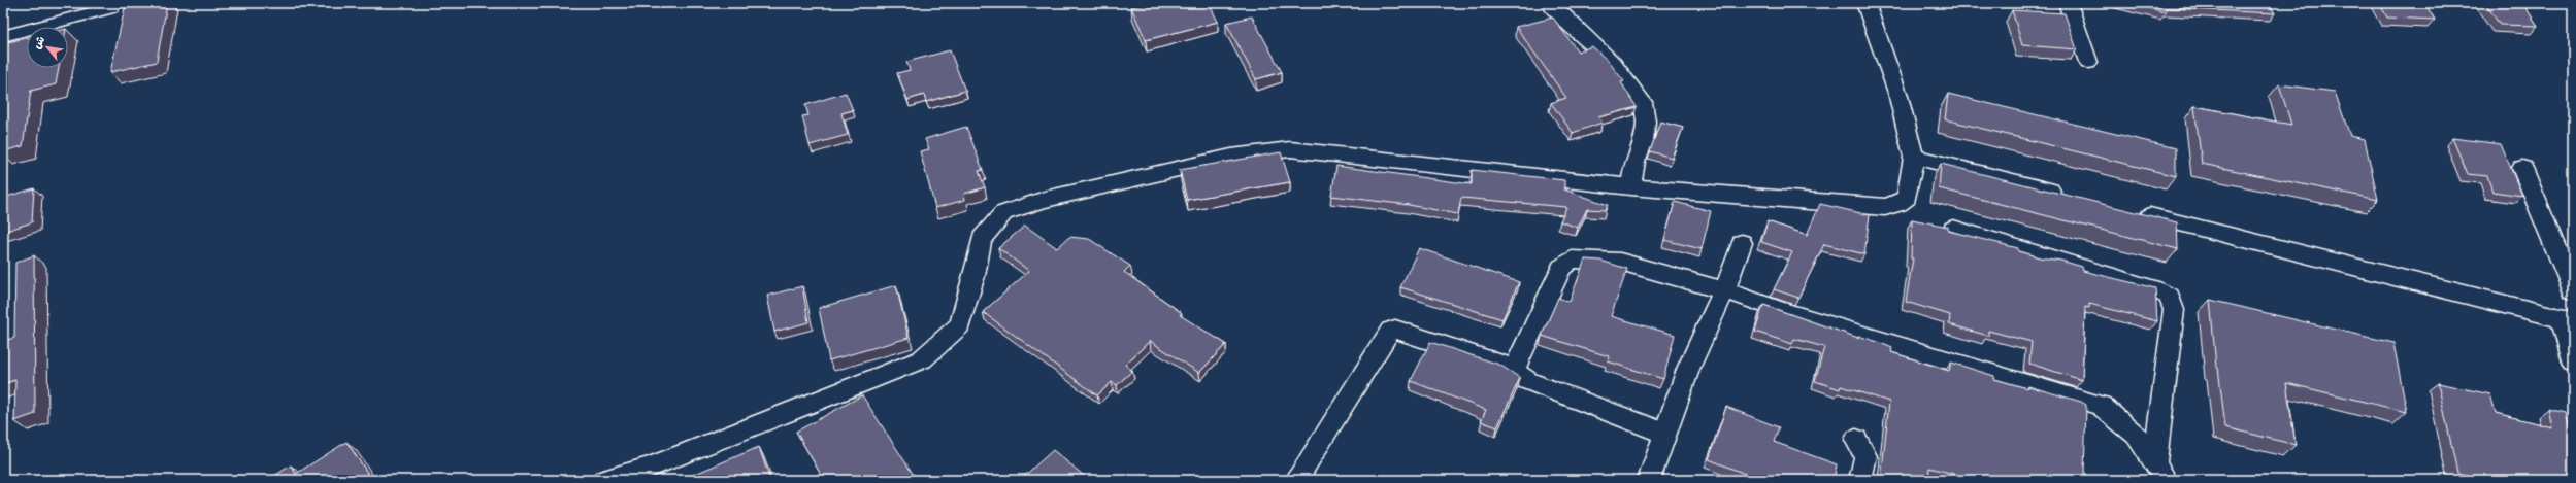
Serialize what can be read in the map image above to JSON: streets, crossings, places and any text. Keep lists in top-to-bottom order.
{
  "north": "top left"
}
